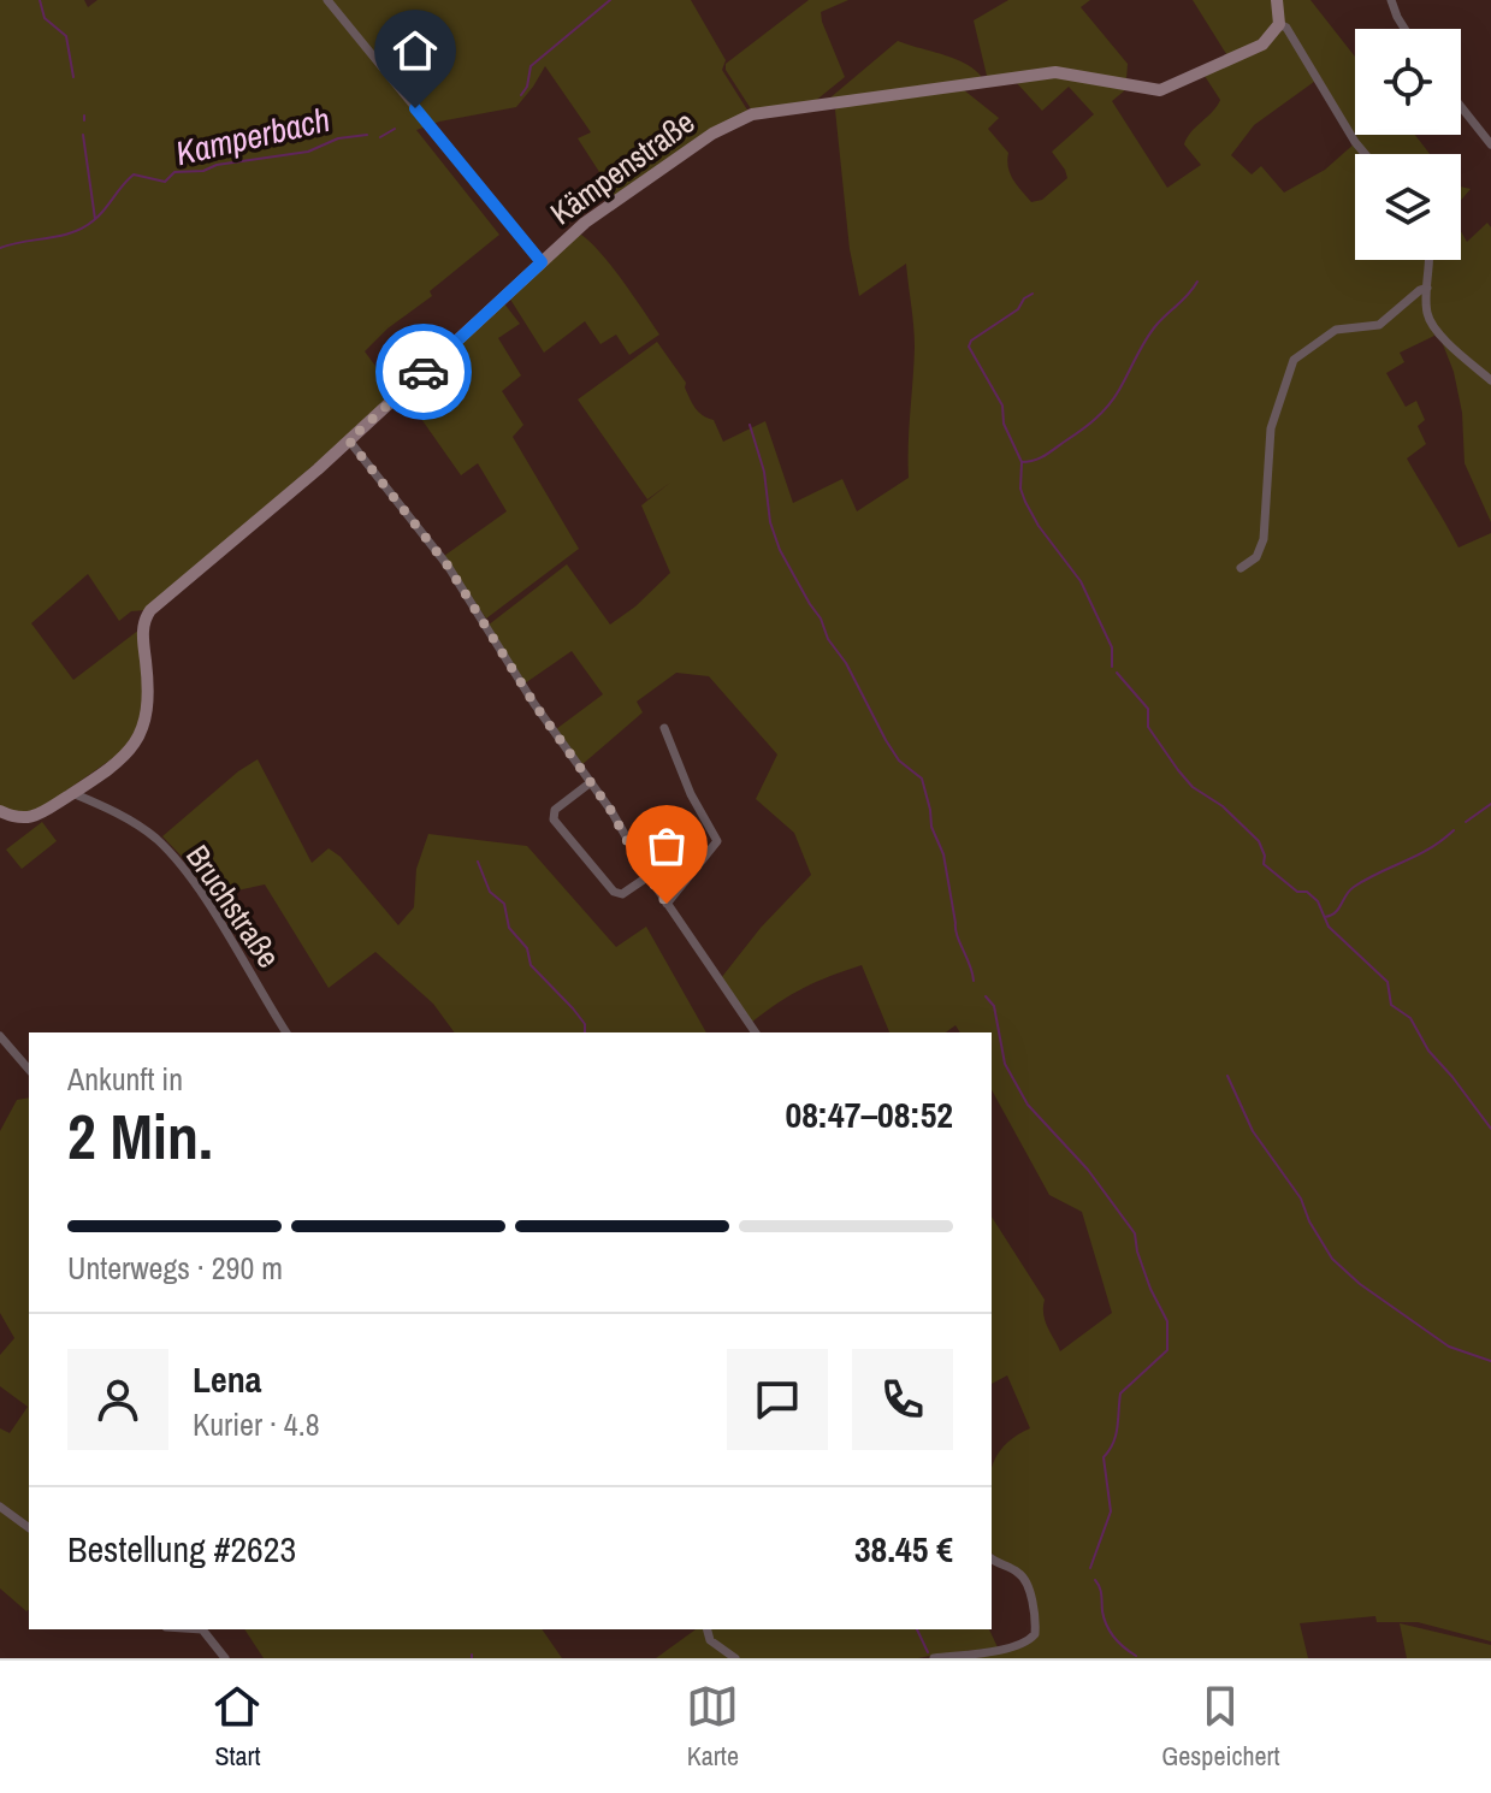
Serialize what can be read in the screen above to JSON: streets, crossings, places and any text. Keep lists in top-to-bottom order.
{
  "streets": {
    "street": ["Kämpenstraße", "Bruchstraße"]
  },
  "crossings": [
    ["Kämpenstraße", "Bruchstraße"]
  ],
  "water": ["Kamperbach"],
  "page": {
    "heading": ["2 Min.", "Ankunft in", "08:47–08:52"],
    "panel": [
      "Lena",
      "Kurier · 4.8",
      "Bestellung #2623",
      "38.45 €"
    ],
    "bar": "Unterwegs · 290 m",
    "tabs": ["Start", "Karte", "Gespeichert"]
  }
}
